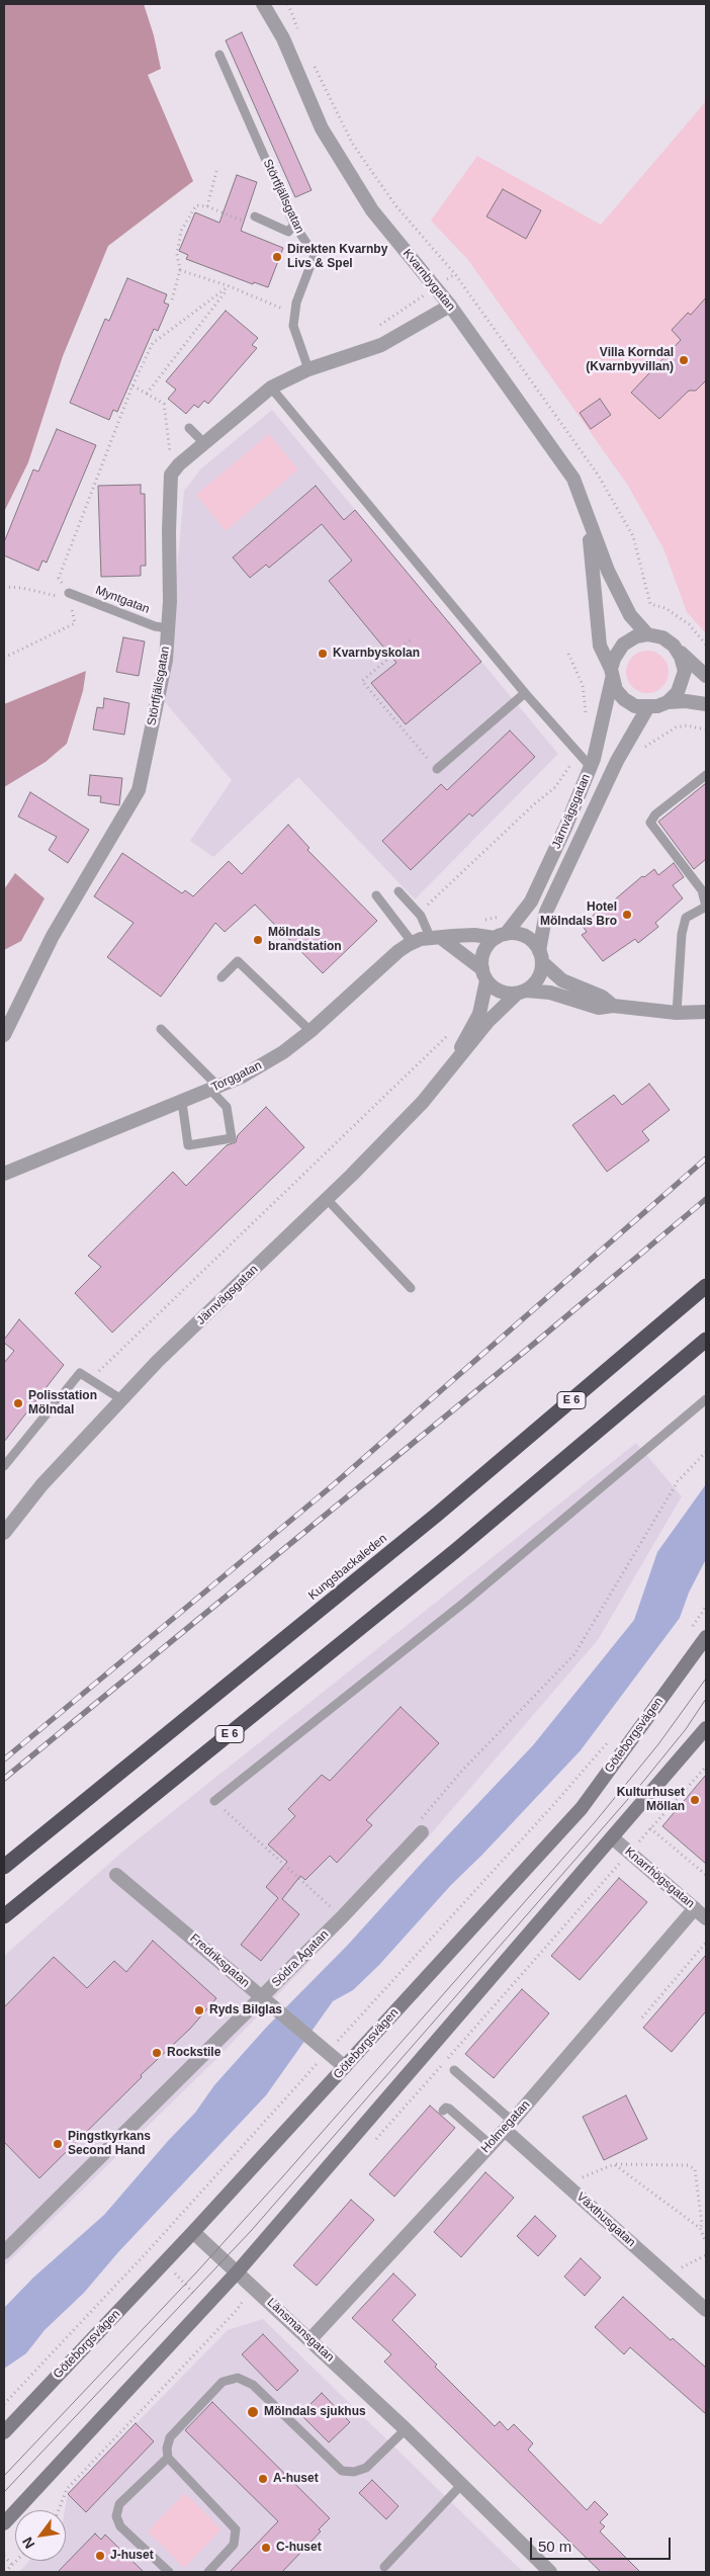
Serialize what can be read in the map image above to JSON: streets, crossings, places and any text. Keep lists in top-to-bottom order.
{
  "streets": {
    "highway": ["E 6", "Kungsbackaleden"],
    "main road": ["Göteborgsvägen"],
    "street": [
      "Störtfjällsgatan",
      "Kvarnbygatan",
      "Järnvägsgatan",
      "Torggatan",
      "Knarrhögsgatan",
      "Södra Ågatan",
      "Fredriksgatan",
      "Holmegatan",
      "Växthusgatan",
      "Länsmansgatan"
    ],
    "lane": ["Myntgatan"]
  },
  "crossings": [
    ["Störtfjällsgatan", "Kvarnbygatan"],
    ["Störtfjällsgatan", "Myntgatan"],
    ["Kvarnbygatan", "Järnvägsgatan"],
    ["Järnvägsgatan", "Torggatan"],
    ["Göteborgsvägen", "Fredriksgatan"],
    ["Göteborgsvägen", "Länsmansgatan"],
    ["Knarrhögsgatan", "Holmegatan"],
    ["Södra Ågatan", "Fredriksgatan"],
    ["Holmegatan", "Växthusgatan"],
    ["Holmegatan", "Länsmansgatan"]
  ],
  "places": [
    "Direkten Kvarnby Livs & Spel",
    "Villa Korndal (Kvarnbyvillan)",
    "Kvarnbyskolan",
    "Hotel Mölndals Bro",
    "Mölndals brandstation",
    "Polisstation Mölndal",
    "Kulturhuset Möllan",
    "Ryds Bilglas",
    "Rockstile",
    "Pingstkyrkans Second Hand",
    "Mölndals sjukhus",
    "A-huset",
    "C-huset",
    "J-huset"
  ],
  "scale_bar": "50 m",
  "north": "bottom left"
}
